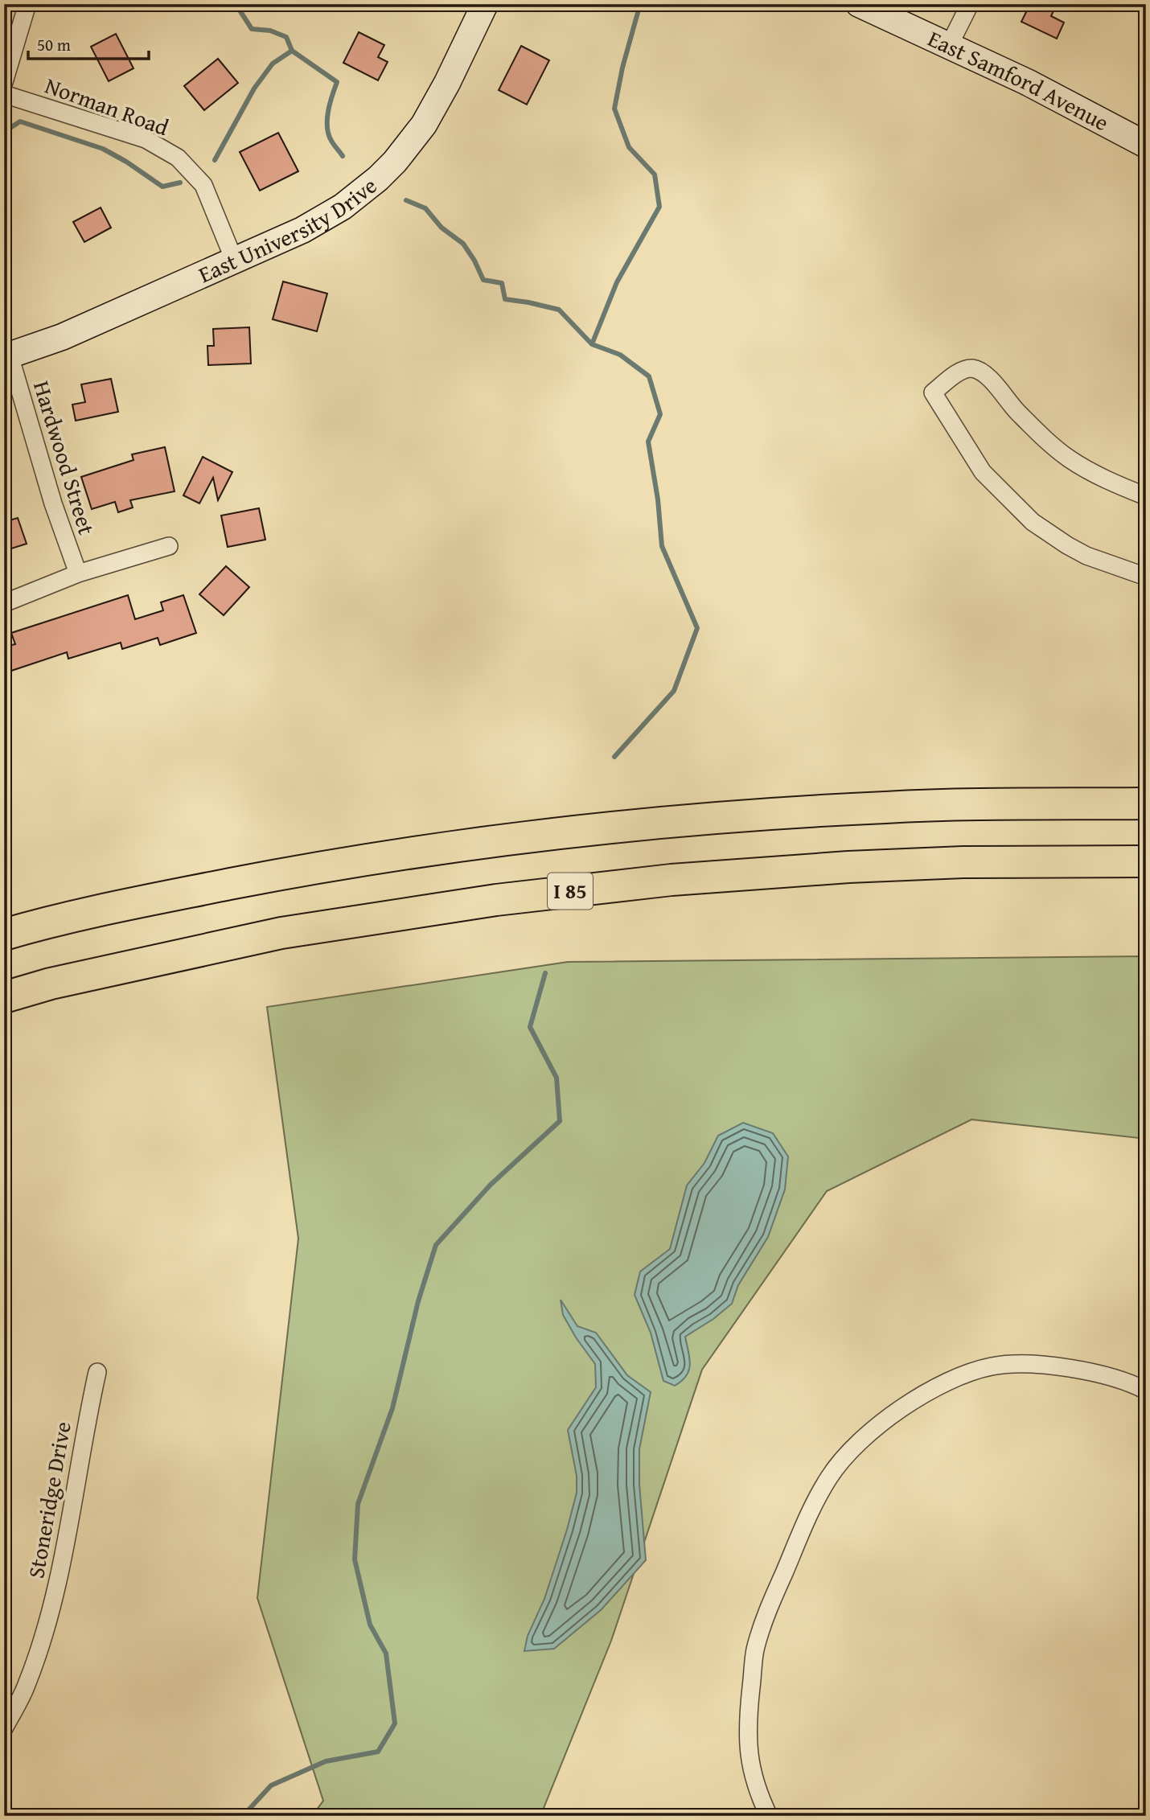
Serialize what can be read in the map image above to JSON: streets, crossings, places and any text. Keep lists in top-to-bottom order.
{
  "streets": {
    "highway": ["I 85"],
    "main road": ["East Samford Avenue", "East University Drive"],
    "street": ["Norman Road", "Hardwood Street", "Stoneridge Drive"]
  },
  "crossings": [
    ["Norman Road", "East University Drive"],
    ["East University Drive", "Hardwood Street"]
  ],
  "scale_bar": "50 m"
}
